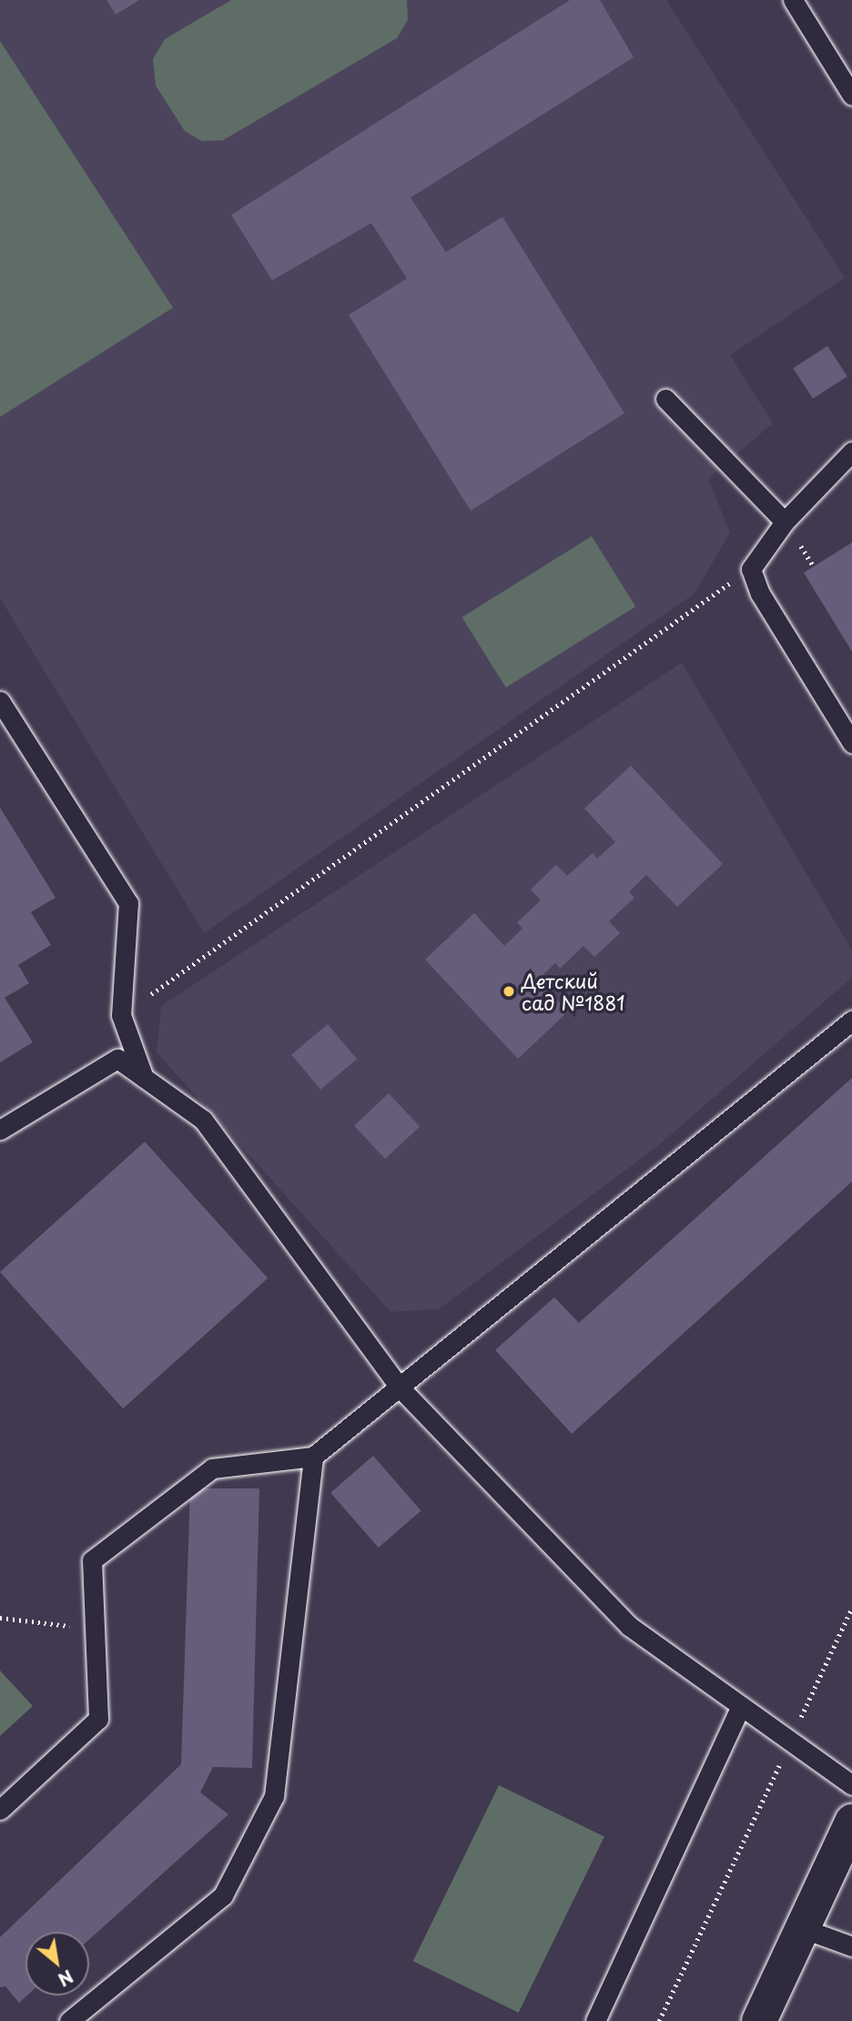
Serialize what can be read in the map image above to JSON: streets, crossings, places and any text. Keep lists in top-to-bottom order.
{
  "places": ["Детский сад №1881"],
  "north": "bottom right"
}
